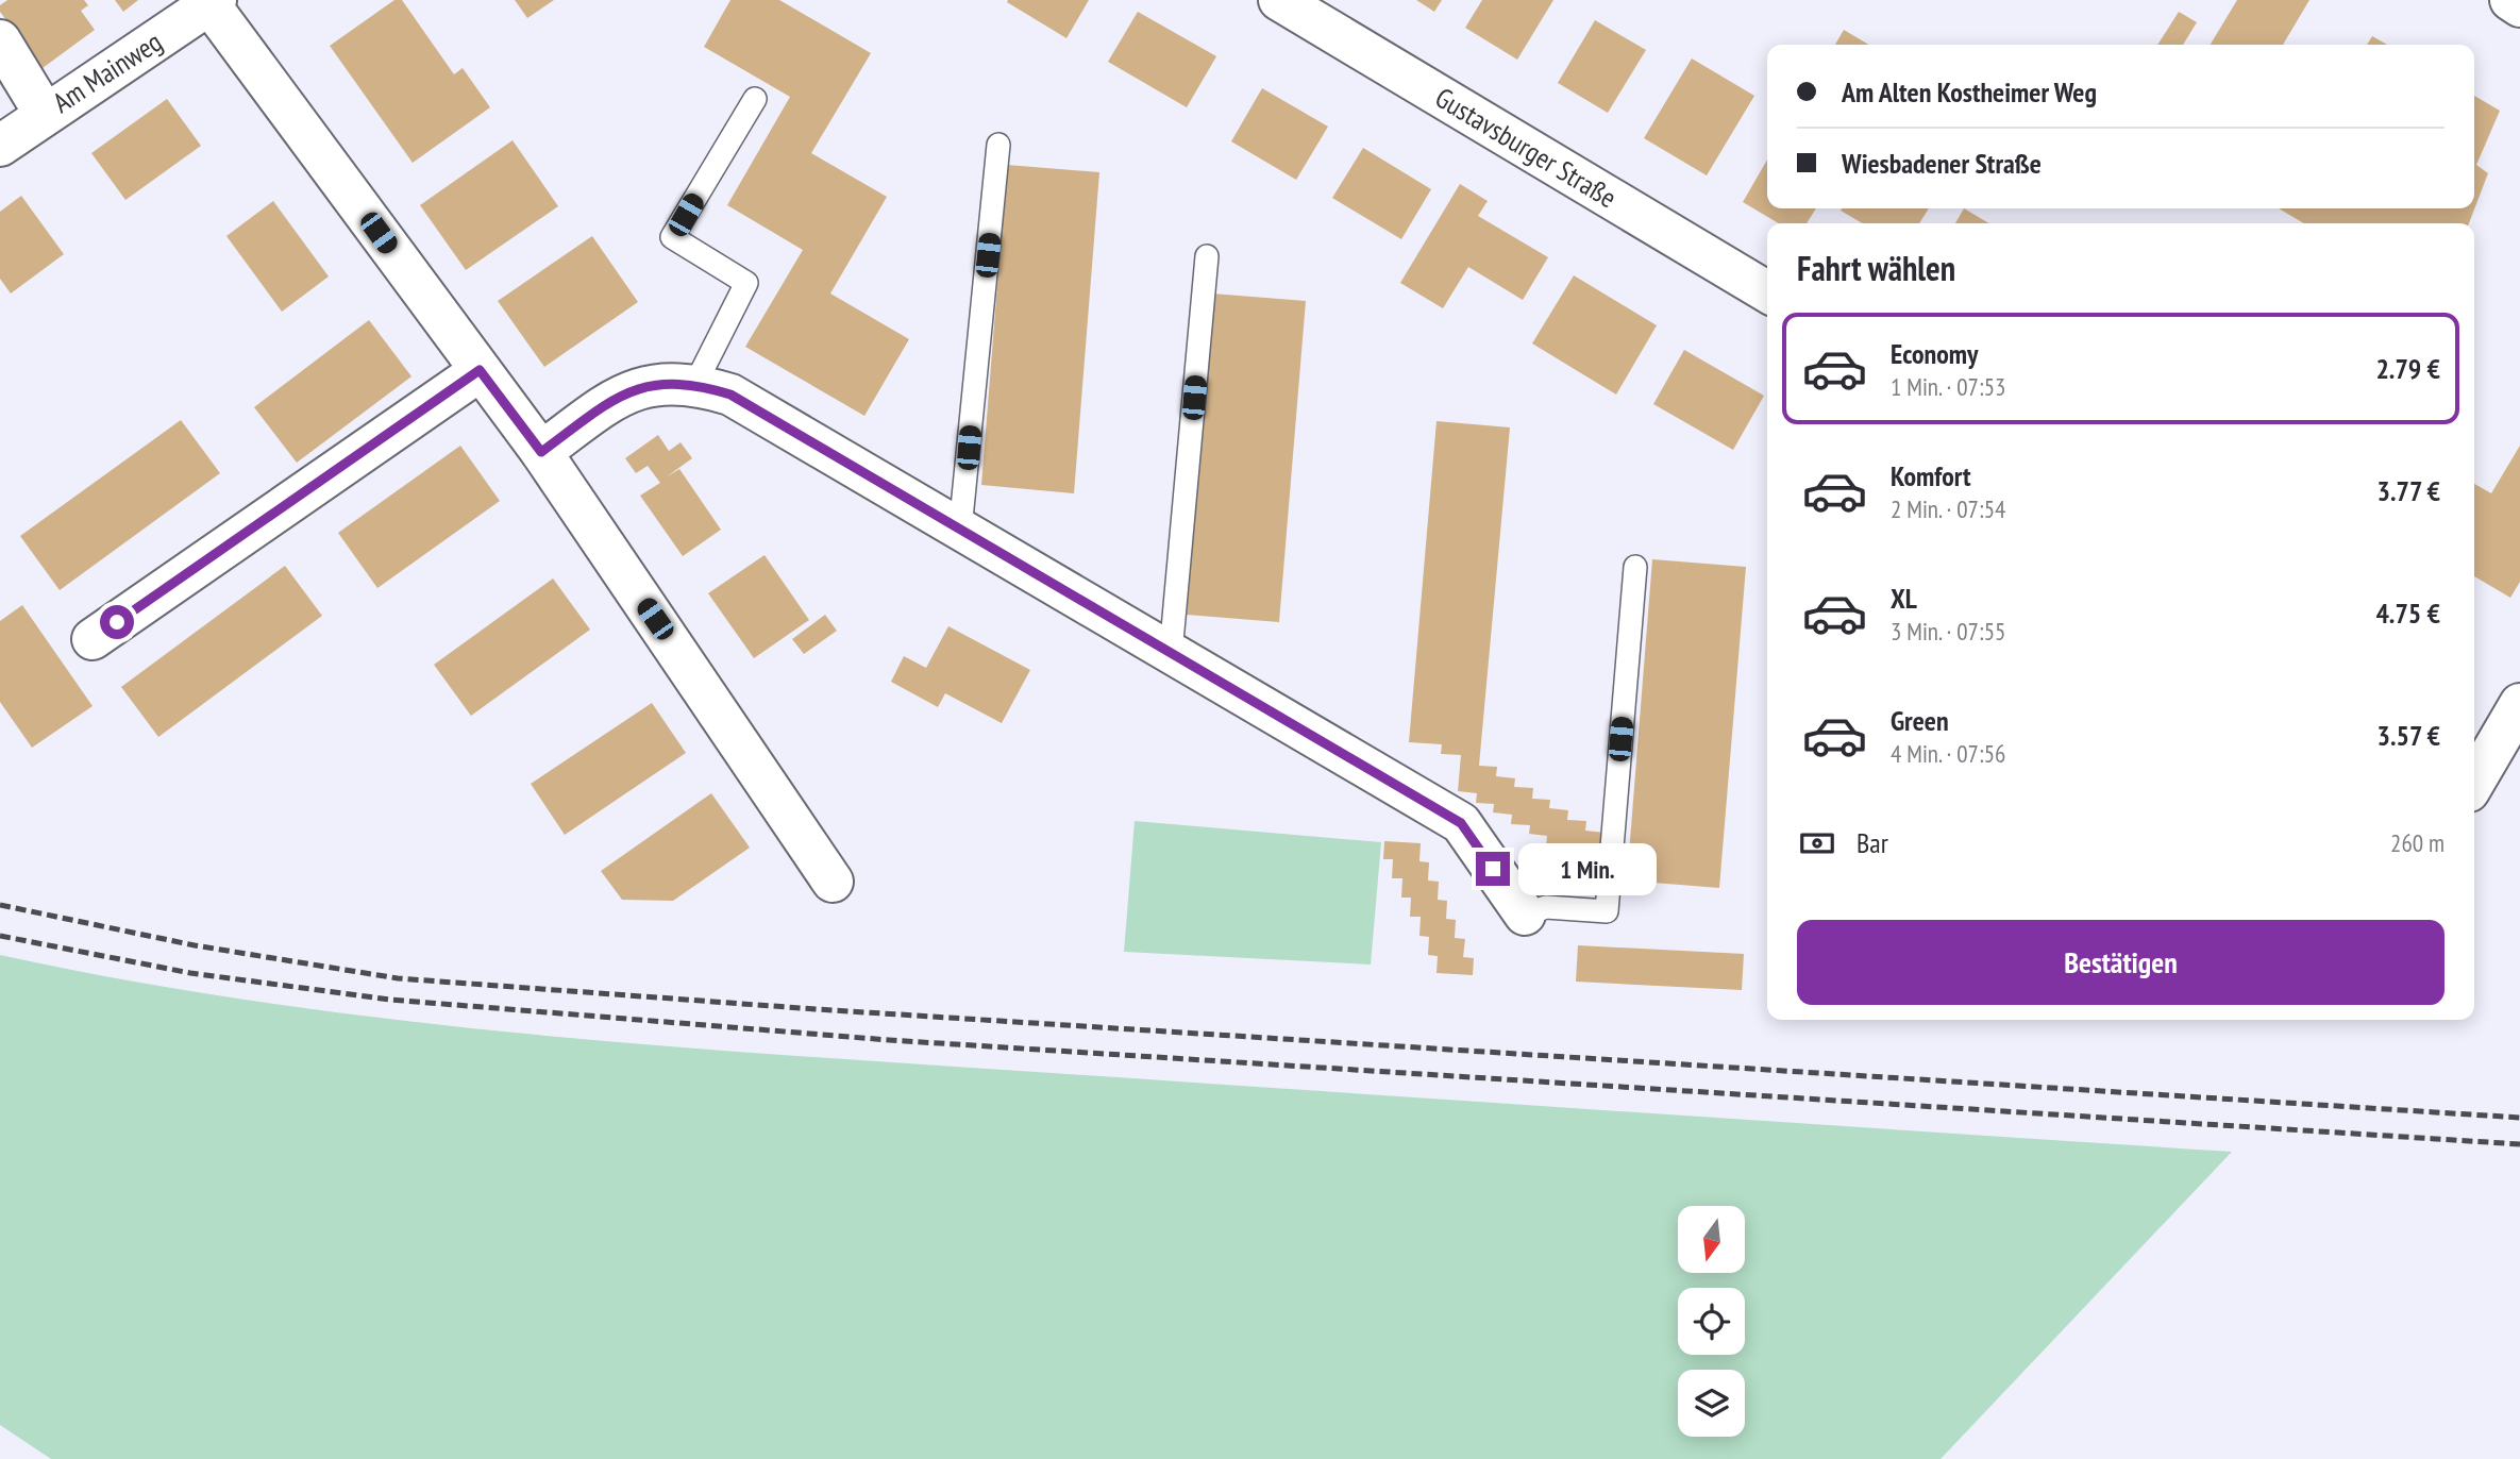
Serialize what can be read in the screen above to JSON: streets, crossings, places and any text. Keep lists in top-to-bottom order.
{
  "streets": {
    "street": ["Am Mainweg", "Gustavsburger Straße"]
  },
  "north": "bottom",
  "page": {
    "banner": ["Am Alten Kostheimer Weg", "Wiesbadener Straße"],
    "heading": "Fahrt wählen",
    "list": [
      {
        "name": "Economy",
        "note": "1 Min. · 07:53",
        "value": "2.79 €"
      },
      {
        "name": "Komfort",
        "note": "2 Min. · 07:54",
        "value": "3.77 €"
      },
      {
        "name": "XL",
        "note": "3 Min. · 07:55",
        "value": "4.75 €"
      },
      {
        "name": "Green",
        "note": "4 Min. · 07:56",
        "value": "3.57 €"
      }
    ],
    "pay": ["Bar", "260 m"],
    "bubble": "1 Min.",
    "buttons": "Bestätigen"
  }
}
